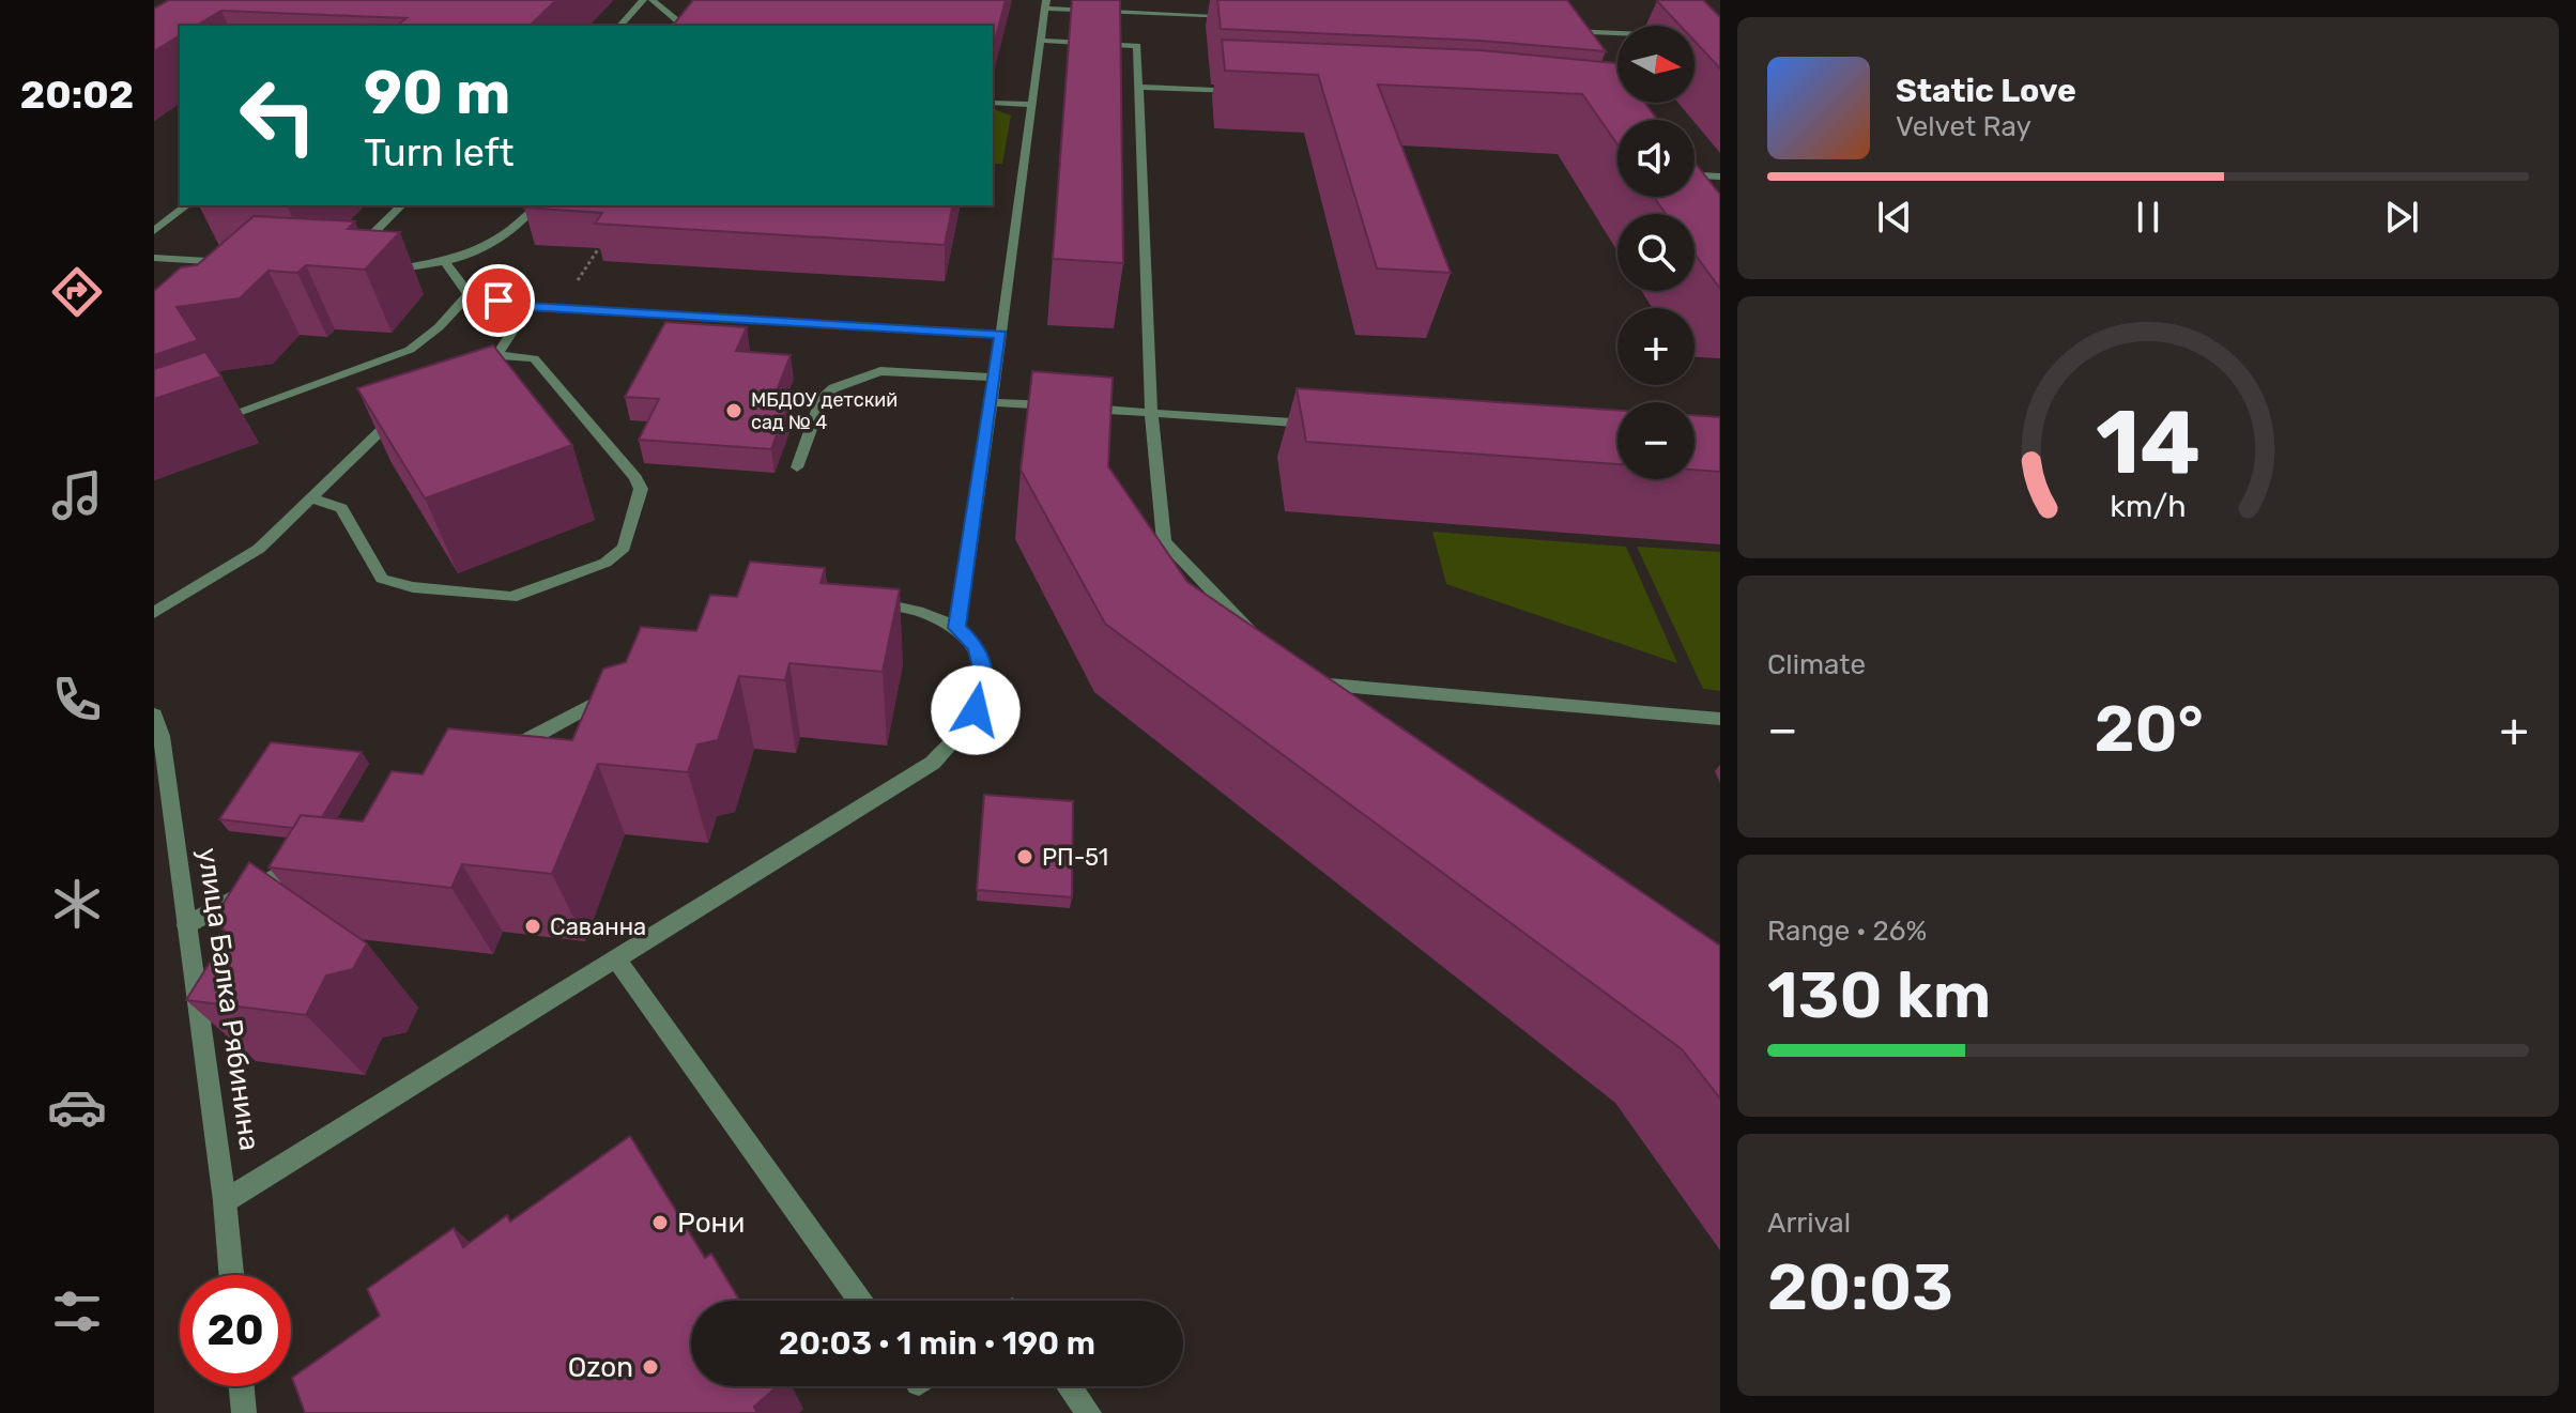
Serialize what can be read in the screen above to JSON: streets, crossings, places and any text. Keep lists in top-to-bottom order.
{
  "streets": {
    "street": ["улица Балка Рябинина"]
  },
  "places": [
    "МБДОУ детский сад № 4",
    "РП-51",
    "Саванна",
    "Рони",
    "Ozon"
  ],
  "north": "right",
  "page": {
    "tabs": "20:02",
    "map_buttons": ["+", "−"],
    "turn": ["90 m", "Turn left"],
    "song": ["Static Love", "Velvet Ray"],
    "tile": [
      "Climate",
      ["Range · 26%", "130 km"],
      ["Arrival", "20:03"]
    ],
    "heat": ["−", "20°", "+"],
    "limit": "20",
    "trip": "20:03 · 1 min · 190 m",
    "gauge": ["14", "km/h"]
  }
}
